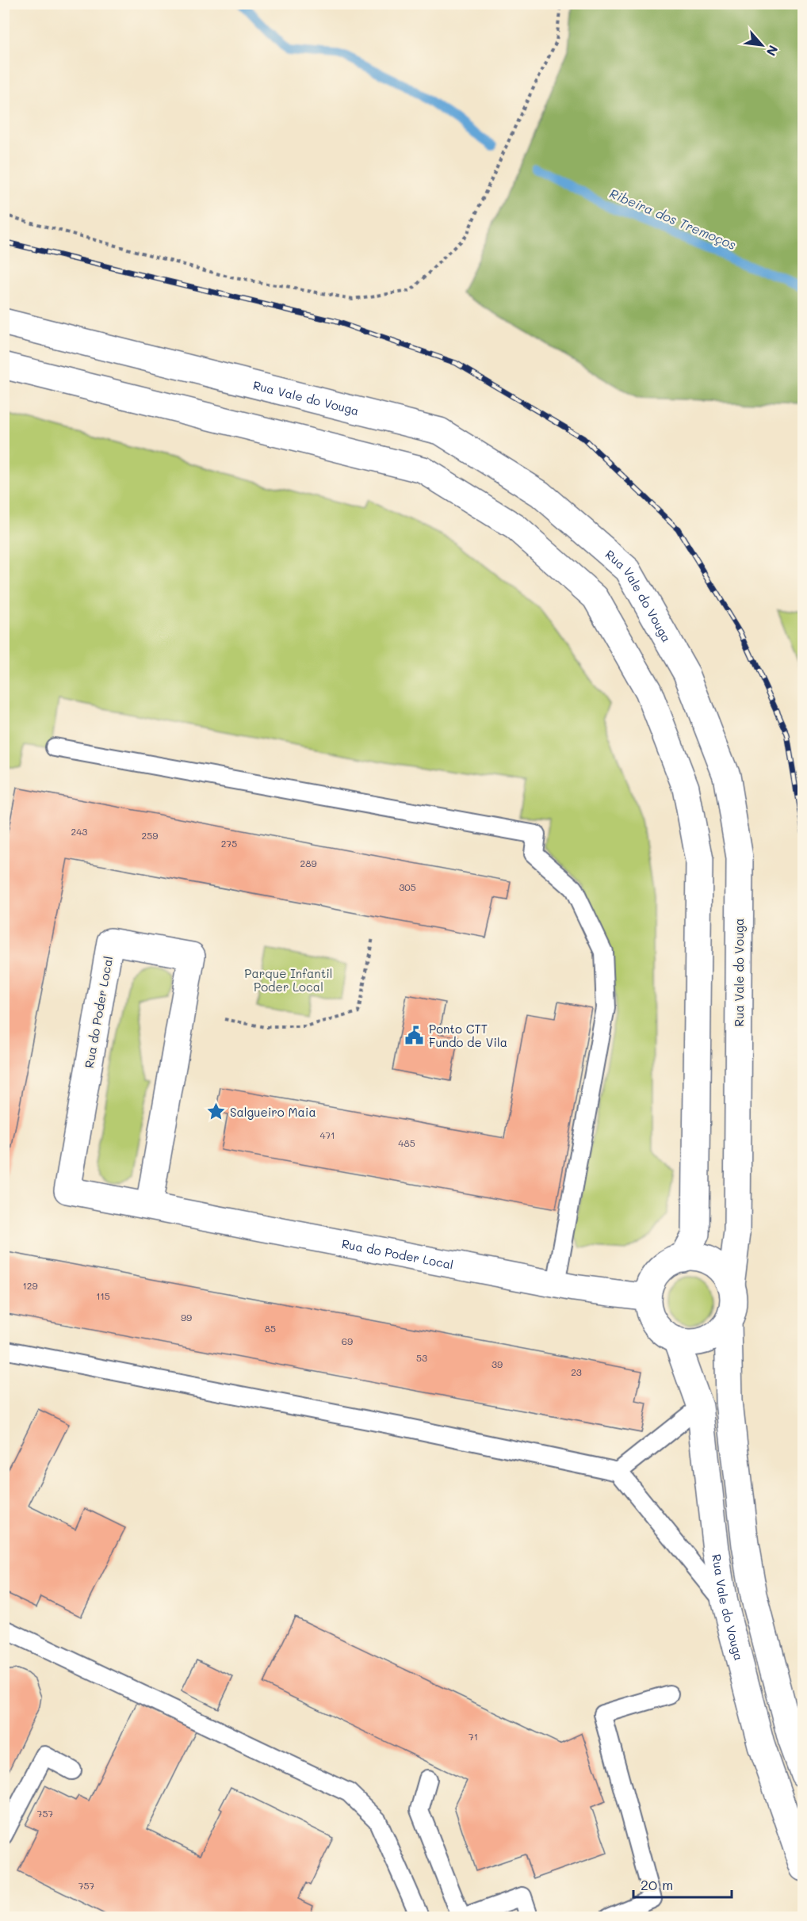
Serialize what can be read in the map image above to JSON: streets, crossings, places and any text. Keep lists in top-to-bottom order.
{
  "streets": {
    "street": ["Rua Vale do Vouga", "Rua do Poder Local"]
  },
  "crossings": [
    ["Rua Vale do Vouga", "Rua do Poder Local"]
  ],
  "water": ["Ribeira dos Tremoços"],
  "parks": ["Parque Infantil Poder Local"],
  "places": {
    "public building": ["Ponto CTT Fundo de Vila"],
    "place": ["Salgueiro Maia"]
  },
  "house_numbers": [
    "243",
    "259",
    "275",
    "289",
    "305",
    "471",
    "485",
    "129",
    "115",
    "99",
    "85",
    "69",
    "53",
    "39",
    "23",
    "71",
    "757",
    "757"
  ],
  "scale_bar": "20 m",
  "north": "bottom right"
}
